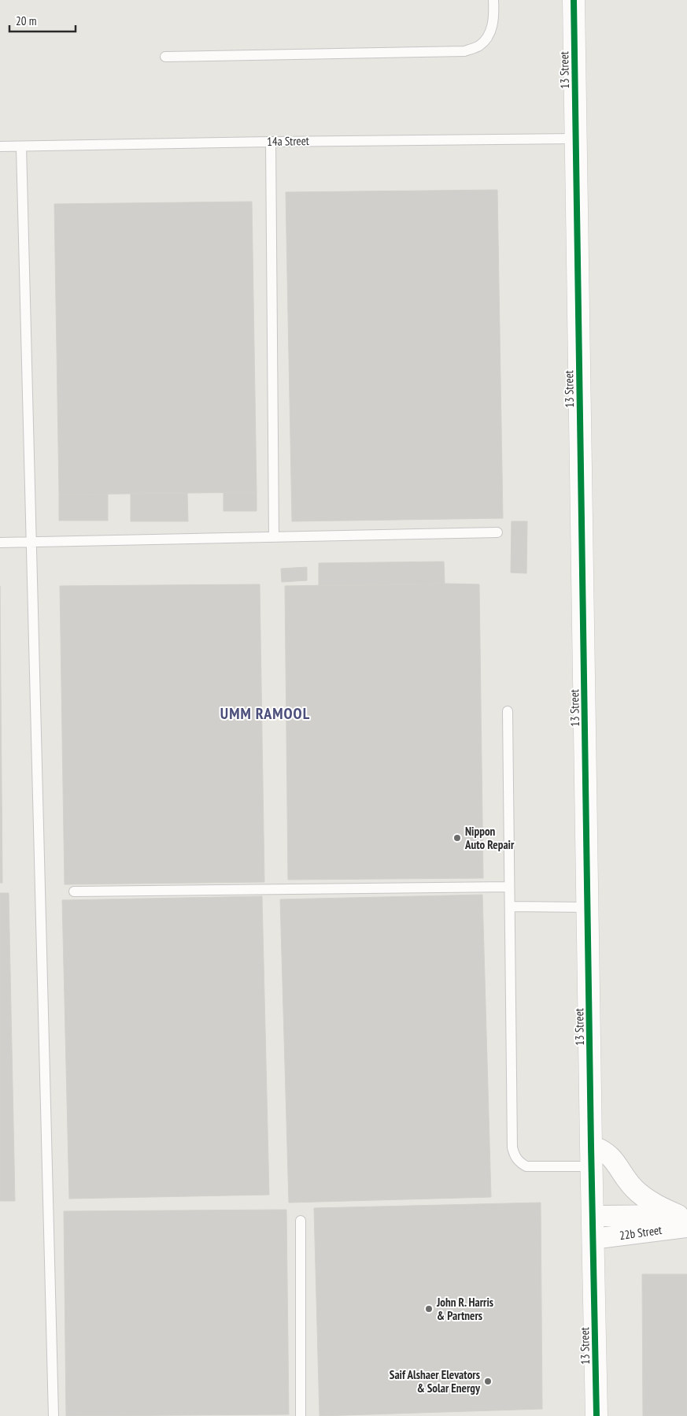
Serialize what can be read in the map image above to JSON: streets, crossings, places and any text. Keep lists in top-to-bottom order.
{
  "streets": {
    "street": ["13 Street", "22b Street"],
    "lane": ["14a Street"]
  },
  "crossings": [
    ["13 Street", "14a Street"],
    ["13 Street", "22b Street"]
  ],
  "districts": ["UMM RAMOOL"],
  "places": ["Nippon Auto Repair", "John R. Harris & Partners", "Saif Alshaer Elevators & Solar Energy"],
  "scale_bar": "20 m"
}
